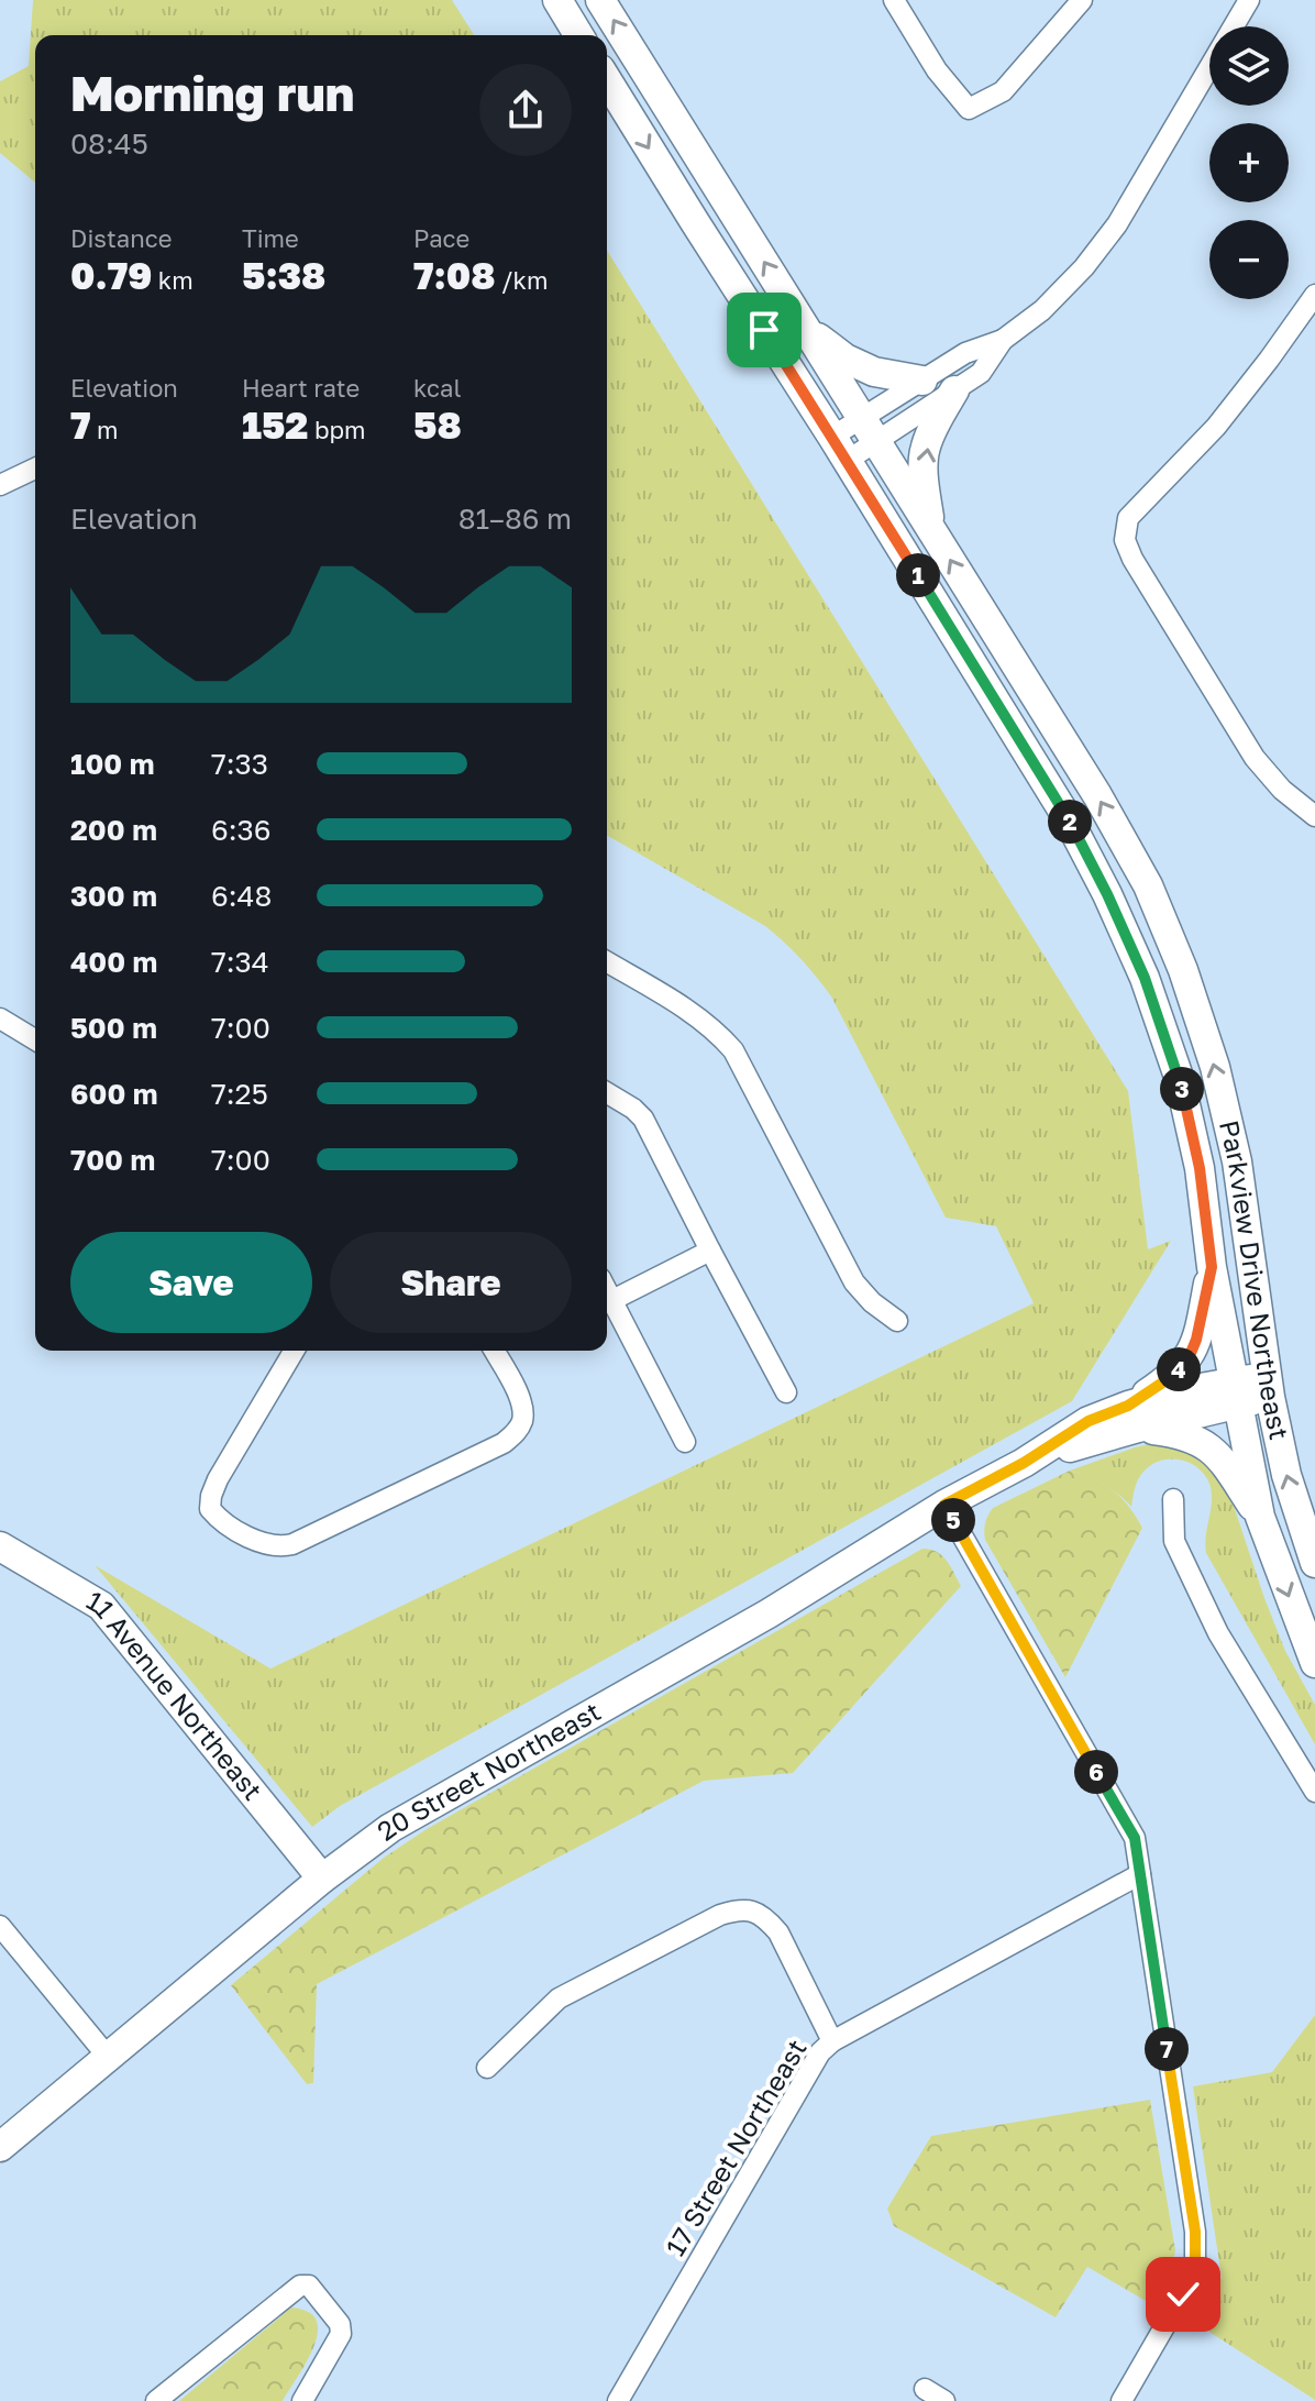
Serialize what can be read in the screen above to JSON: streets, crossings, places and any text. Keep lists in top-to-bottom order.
{
  "streets": {
    "main road": ["Parkview Drive Northeast", "11 Avenue Northeast", "20 Street Northeast"],
    "street": ["17 Street Northeast"]
  },
  "crossings": [
    ["Parkview Drive Northeast", "20 Street Northeast"],
    ["11 Avenue Northeast", "20 Street Northeast"]
  ],
  "page": {
    "map_buttons": ["+", "−"],
    "heading": ["Morning run", "08:45"],
    "stats": [
      ["Distance", "0.79 km"],
      ["Time", "5:38"],
      ["Pace", "7:08 /km"],
      ["Elevation", "7 m"],
      ["Heart rate", "152 bpm"],
      ["kcal", "58"]
    ],
    "chart": ["Elevation", "81–86 m"],
    "pins": [
      "1",
      "2",
      "3",
      "4",
      "5",
      "6",
      "7"
    ],
    "list": [
      {
        "name": "100 m",
        "note": "7:33"
      },
      {
        "name": "200 m",
        "note": "6:36"
      },
      {
        "name": "300 m",
        "note": "6:48"
      },
      {
        "name": "400 m",
        "note": "7:34"
      },
      {
        "name": "500 m",
        "note": "7:00"
      },
      {
        "name": "600 m",
        "note": "7:25"
      },
      {
        "name": "700 m",
        "note": "7:00"
      }
    ],
    "buttons": ["Save", "Share"]
  }
}
